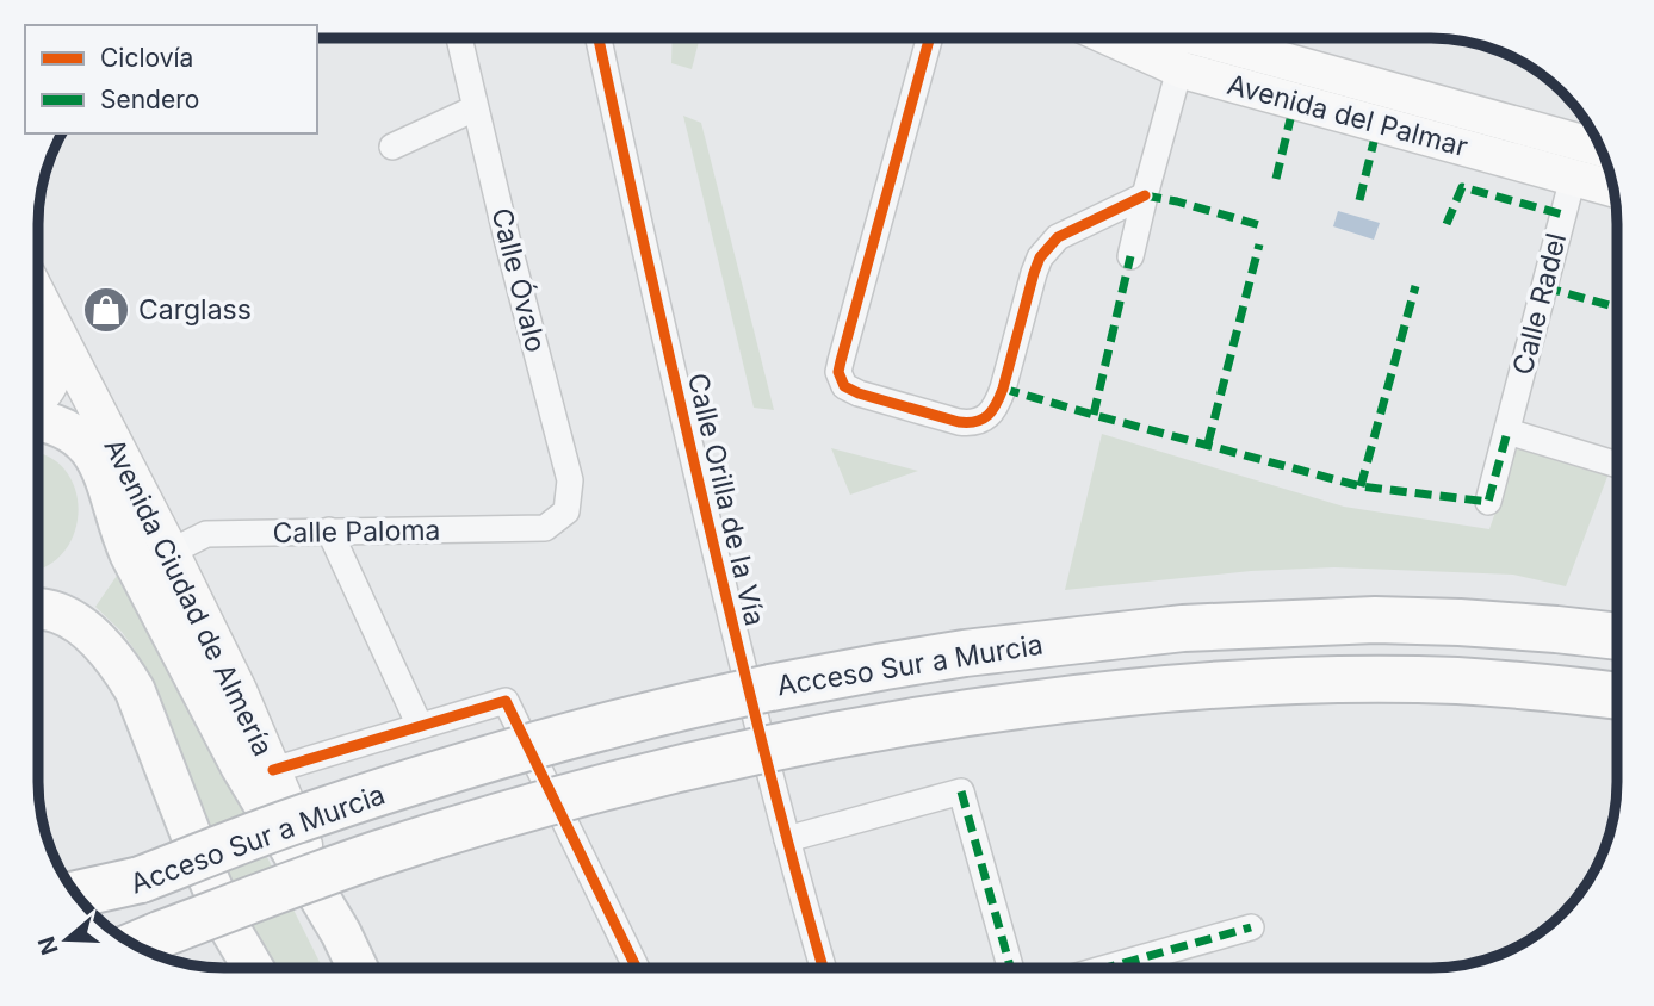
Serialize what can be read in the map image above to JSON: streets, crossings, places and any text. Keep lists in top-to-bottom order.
{
  "streets": {
    "highway": ["Acceso Sur a Murcia"],
    "main road": ["Avenida del Palmar", "Avenida Ciudad de Almería"],
    "street": [
      "Calle Óvalo",
      "Calle Radel",
      "Calle Orilla de la Vía",
      "Calle Paloma"
    ]
  },
  "crossings": [
    ["Avenida del Palmar", "Calle Radel"],
    ["Calle Óvalo", "Calle Paloma"],
    ["Calle Paloma", "Avenida Ciudad de Almería"]
  ],
  "places": {
    "shop": ["Carglass"]
  },
  "legend": ["Ciclovía", "Sendero"],
  "north": "left"
}
